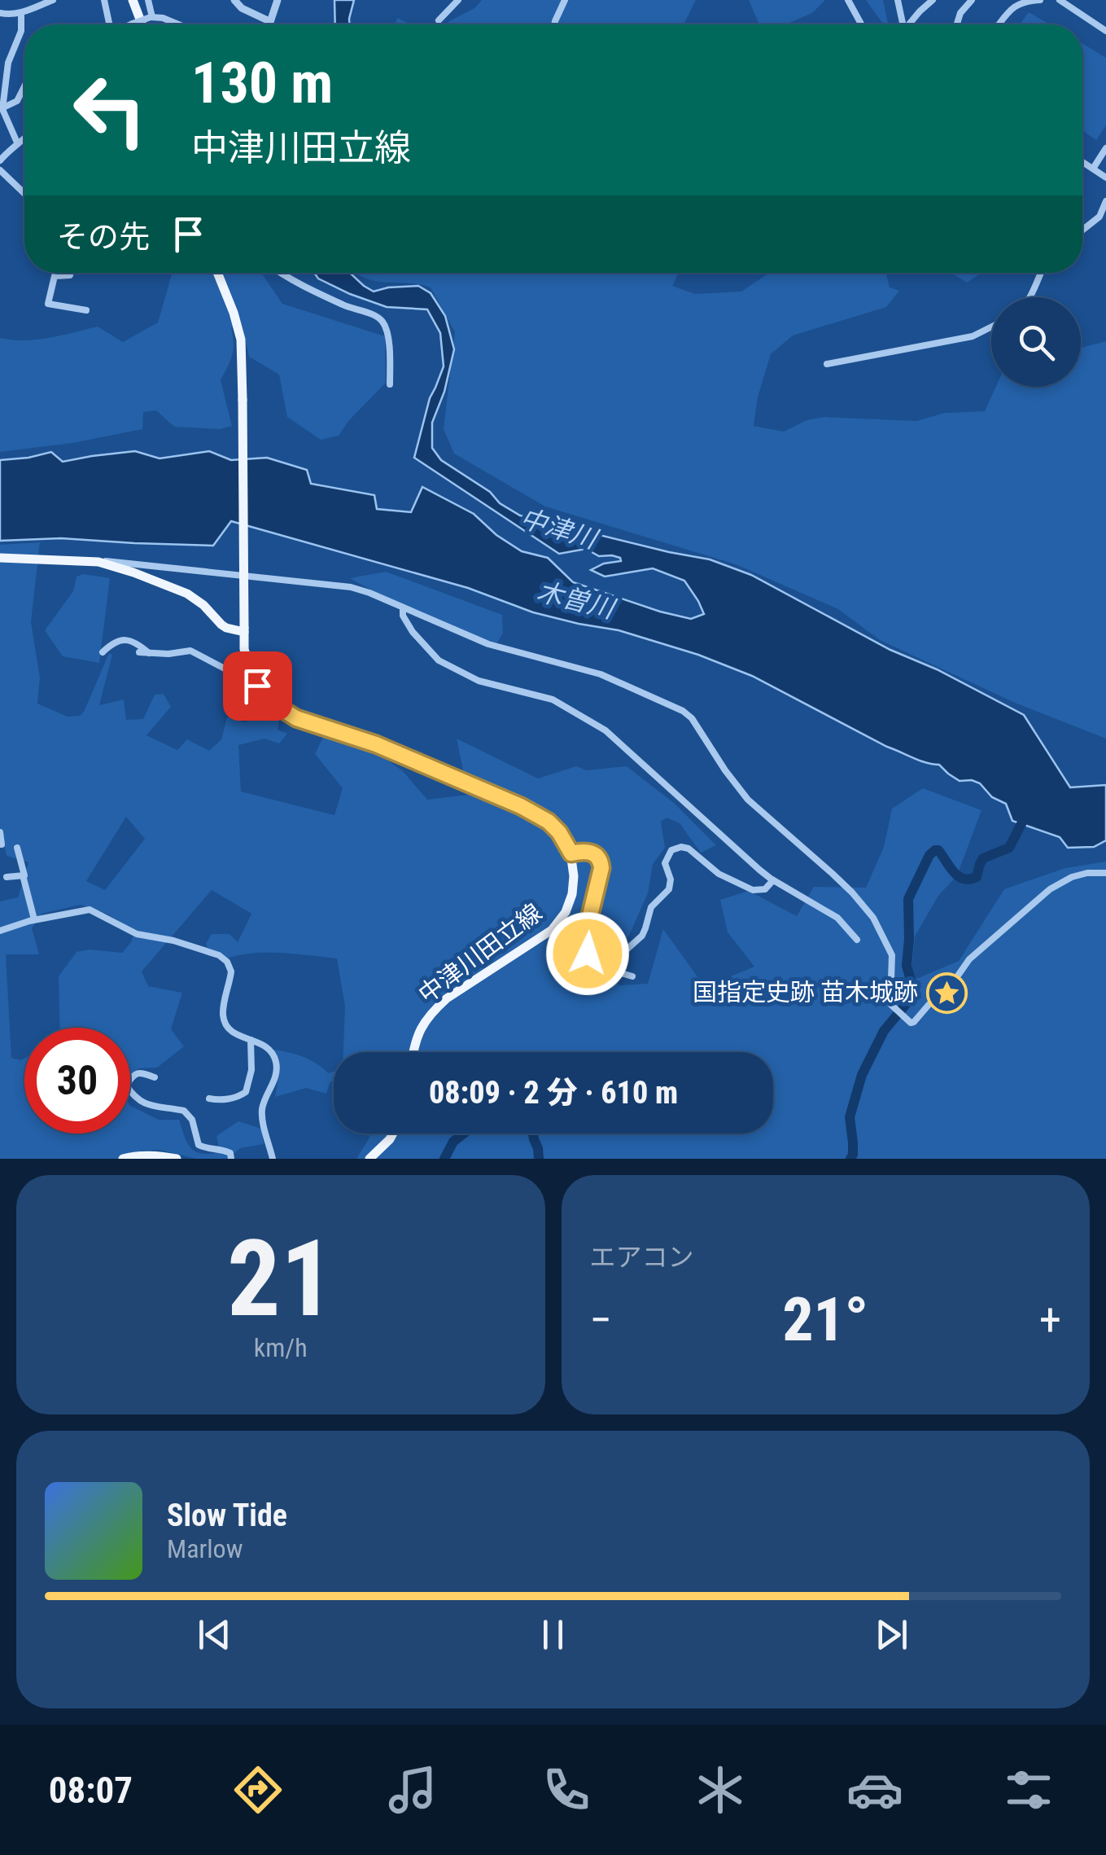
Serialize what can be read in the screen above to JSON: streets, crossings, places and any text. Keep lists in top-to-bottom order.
{
  "streets": {
    "main road": ["中津川田立線"]
  },
  "water": ["中津川", "木曽川"],
  "places": {
    "place": ["国指定史跡 苗木城跡"]
  },
  "page": {
    "turn": ["130 m", "中津川田立線"],
    "then": "その先",
    "limit": "30",
    "trip": "08:09 · 2 分 · 610 m",
    "tile": [
      ["21", "km/h"],
      "エアコン"
    ],
    "heat": ["−", "21°", "+"],
    "song": ["Slow Tide", "Marlow"],
    "tabs": "08:07"
  }
}
